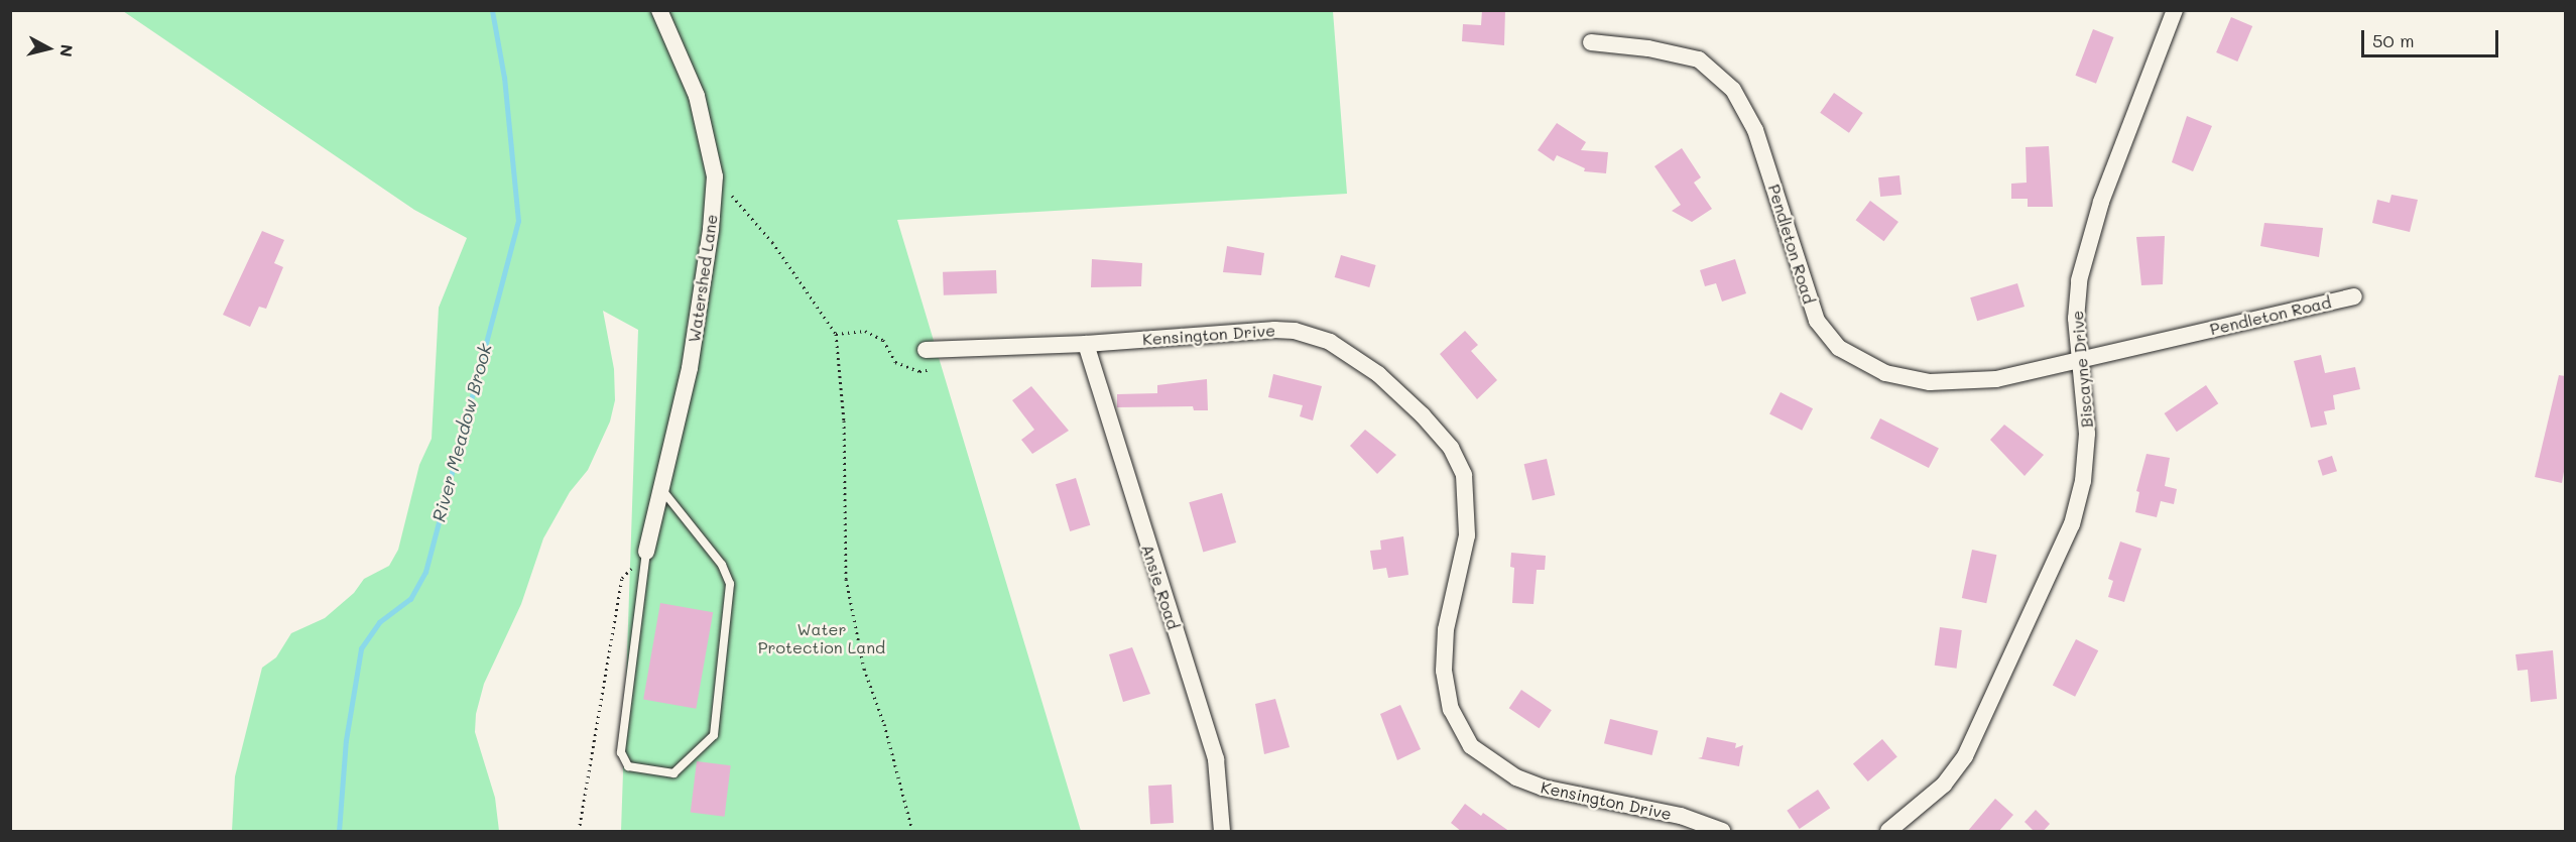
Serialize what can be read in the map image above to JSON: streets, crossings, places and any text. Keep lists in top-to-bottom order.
{
  "streets": {
    "street": [
      "Pendleton Road",
      "Watershed Lane",
      "Kensington Drive",
      "Biscayne Drive",
      "Ansie Road"
    ]
  },
  "crossings": [
    ["Pendleton Road", "Biscayne Drive"],
    ["Kensington Drive", "Ansie Road"]
  ],
  "water": ["River Meadow Brook"],
  "parks": ["Water Protection Land"],
  "scale_bar": "50 m",
  "north": "right"
}
